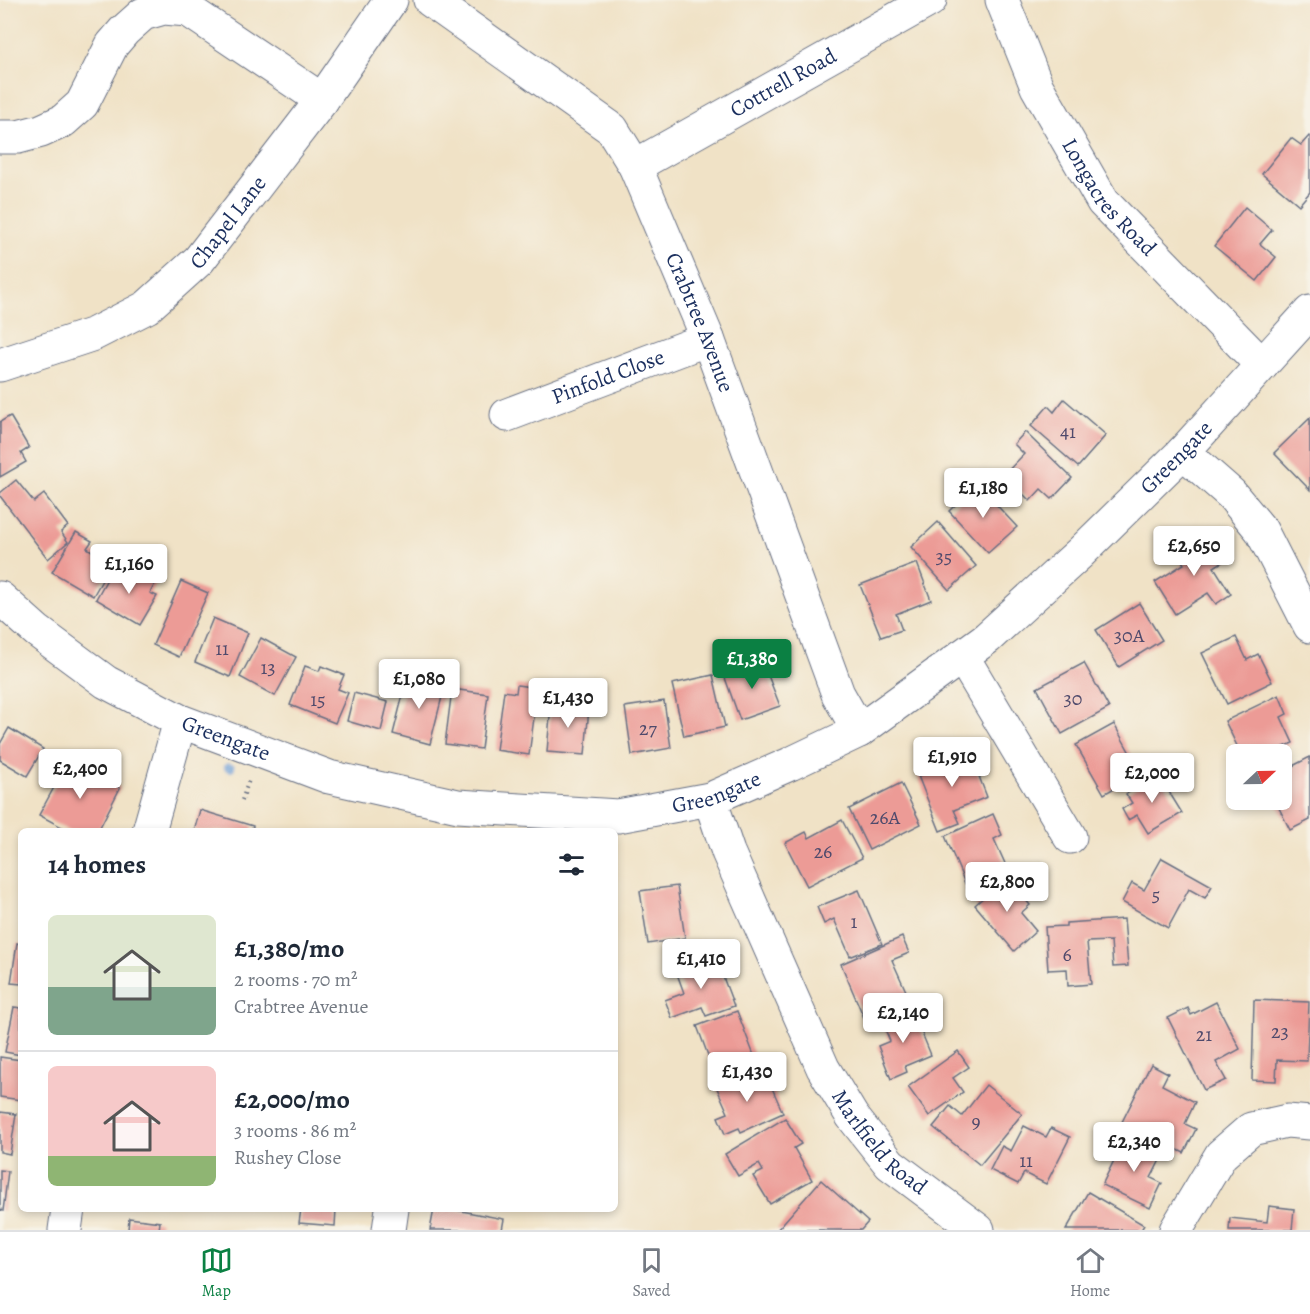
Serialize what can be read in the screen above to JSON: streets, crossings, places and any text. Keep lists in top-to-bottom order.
{
  "streets": {
    "street": [
      "Cottrell Road",
      "Longacres Road",
      "Chapel Lane",
      "Crabtree Avenue",
      "Pinfold Close",
      "Greengate",
      "Marlfield Road"
    ]
  },
  "crossings": [
    ["Cottrell Road", "Crabtree Avenue"],
    ["Longacres Road", "Greengate"],
    ["Crabtree Avenue", "Pinfold Close"],
    ["Crabtree Avenue", "Greengate"],
    ["Greengate", "Marlfield Road"]
  ],
  "house_numbers": [
    "41",
    "35",
    "30A",
    "11",
    "13",
    "30",
    "15",
    "27",
    "26A",
    "26",
    "5",
    "1",
    "6",
    "23",
    "21",
    "9",
    "11"
  ],
  "north": "right",
  "page": {
    "price": [
      "£1,180",
      "£2,650",
      "£1,160",
      "£1,380",
      "£1,080",
      "£1,430",
      "£1,910",
      "£2,400",
      "£2,000",
      "£2,800",
      "£1,410",
      "£2,140",
      "£1,430",
      "£2,340"
    ],
    "heading": "14 homes",
    "list": [
      {
        "name": "£1,380/mo",
        "note": "2 rooms · 70 m² · Crabtree Avenue"
      },
      {
        "name": "£2,000/mo",
        "note": "3 rooms · 86 m² · Rushey Close"
      }
    ],
    "tabs": ["Map", "Saved", "Home"]
  }
}
